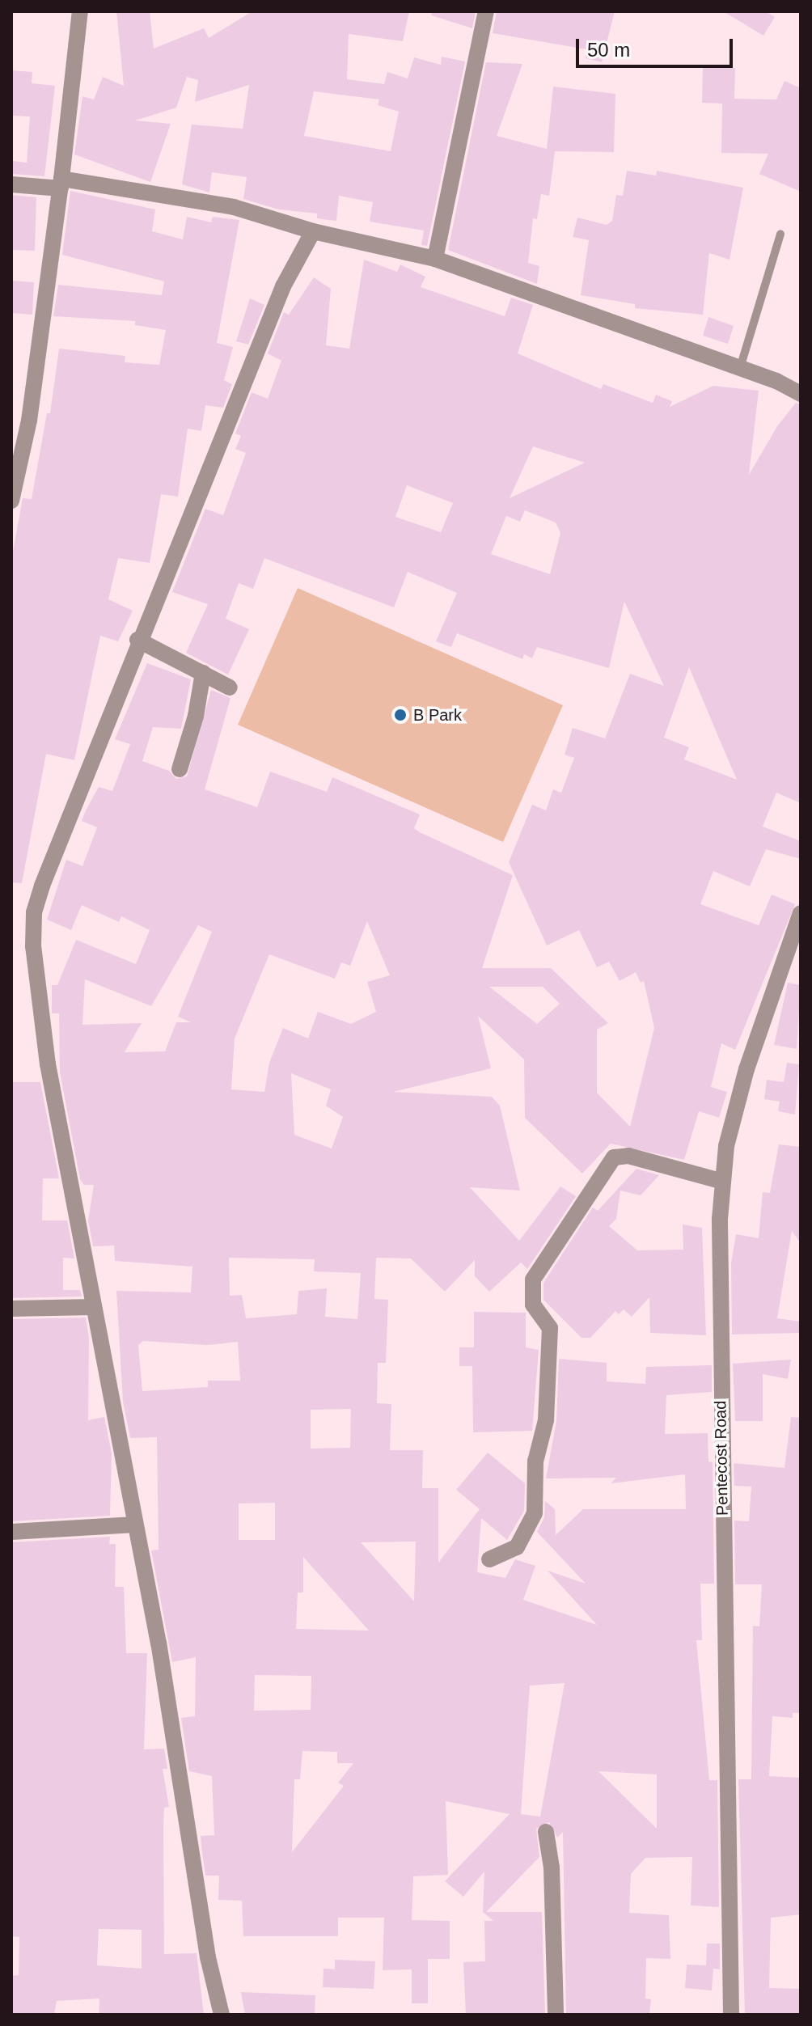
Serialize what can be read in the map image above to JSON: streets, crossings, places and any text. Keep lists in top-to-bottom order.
{
  "streets": {
    "street": ["Pentecost Road"]
  },
  "places": ["B Park"],
  "scale_bar": "50 m"
}
